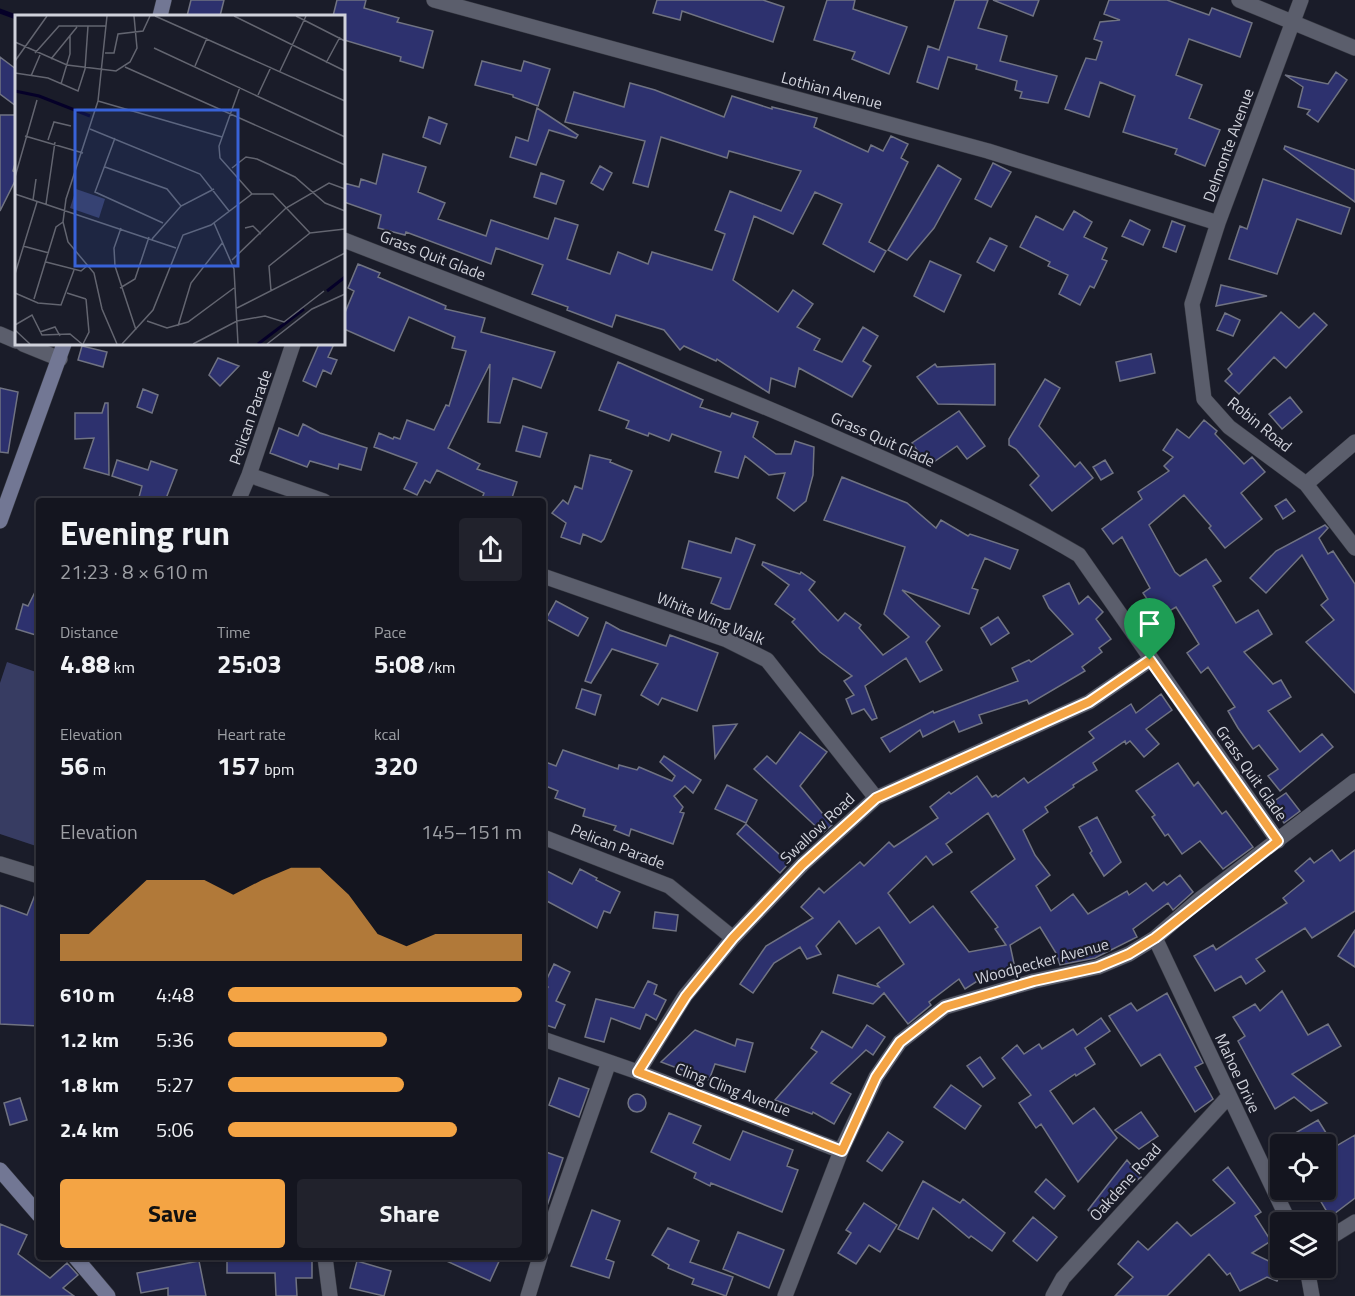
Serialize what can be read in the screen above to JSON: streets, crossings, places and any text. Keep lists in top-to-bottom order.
{
  "streets": {
    "street": [
      "Lothian Avenue",
      "Delmonte Avenue",
      "Grass Quit Glade",
      "Pelican Parade",
      "Robin Road",
      "White Wing Walk",
      "Swallow Road",
      "Woodpecker Avenue",
      "Mahoe Drive",
      "Cling Cling Avenue",
      "Oakdene Road"
    ]
  },
  "crossings": [
    ["Lothian Avenue", "Delmonte Avenue"],
    ["Delmonte Avenue", "Robin Road"],
    ["Grass Quit Glade", "Swallow Road"],
    ["Grass Quit Glade", "Woodpecker Avenue"],
    ["Pelican Parade", "Swallow Road"],
    ["White Wing Walk", "Swallow Road"],
    ["Swallow Road", "Cling Cling Avenue"],
    ["Woodpecker Avenue", "Mahoe Drive"],
    ["Woodpecker Avenue", "Cling Cling Avenue"],
    ["Mahoe Drive", "Oakdene Road"]
  ],
  "page": {
    "heading": ["Evening run", "21:23 · 8 × 610 m"],
    "stats": [
      ["Distance", "4.88 km"],
      ["Time", "25:03"],
      ["Pace", "5:08 /km"],
      ["Elevation", "56 m"],
      ["Heart rate", "157 bpm"],
      ["kcal", "320"]
    ],
    "chart": ["Elevation", "145–151 m"],
    "list": [
      {
        "name": "610 m",
        "note": "4:48"
      },
      {
        "name": "1.2 km",
        "note": "5:36"
      },
      {
        "name": "1.8 km",
        "note": "5:27"
      },
      {
        "name": "2.4 km",
        "note": "5:06"
      }
    ],
    "buttons": ["Save", "Share"]
  }
}
